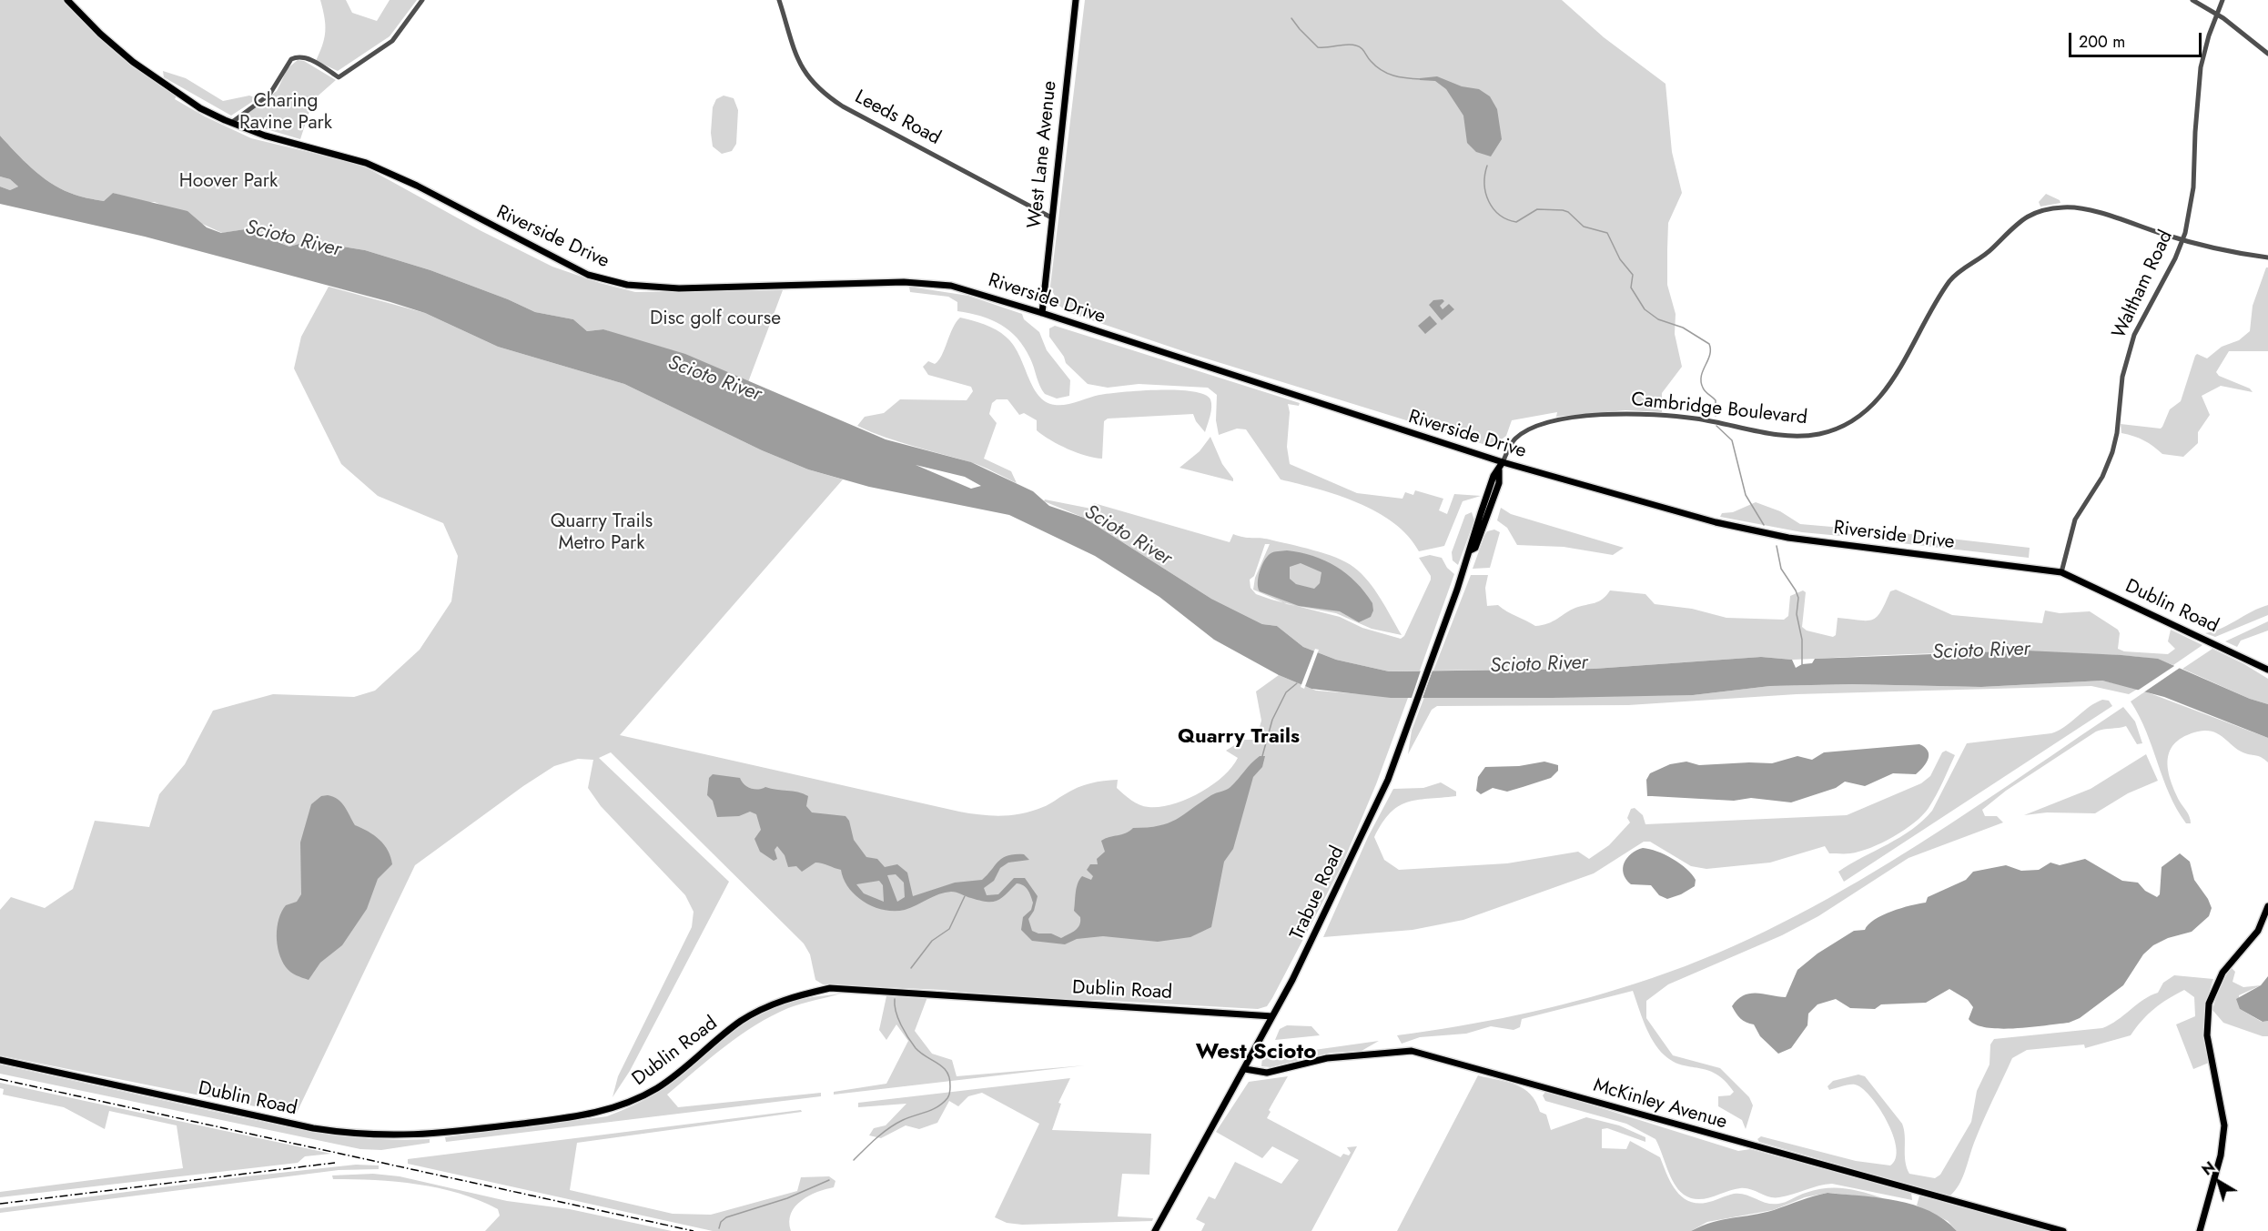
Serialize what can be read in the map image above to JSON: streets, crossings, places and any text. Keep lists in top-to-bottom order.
{
  "streets": {
    "main road": [
      "West Lane Avenue",
      "Riverside Drive",
      "Dublin Road",
      "Trabue Road",
      "McKinley Avenue"
    ],
    "street": ["Leeds Road", "Waltham Road", "Cambridge Boulevard"]
  },
  "crossings": [
    ["Leeds Road", "West Lane Avenue"],
    ["West Lane Avenue", "Riverside Drive"],
    ["Riverside Drive", "Waltham Road"],
    ["Riverside Drive", "Cambridge Boulevard"],
    ["Riverside Drive", "Dublin Road"],
    ["Riverside Drive", "Trabue Road"],
    ["Waltham Road", "Cambridge Boulevard"],
    ["Waltham Road", "Dublin Road"],
    ["Cambridge Boulevard", "Trabue Road"],
    ["Dublin Road", "Trabue Road"],
    ["Trabue Road", "McKinley Avenue"]
  ],
  "districts": ["Quarry Trails", "West Scioto"],
  "water": ["Scioto River"],
  "parks": [
    "Charing Ravine Park",
    "Hoover Park",
    "Disc golf course",
    "Quarry Trails Metro Park"
  ],
  "scale_bar": "200 m",
  "north": "top left"
}
